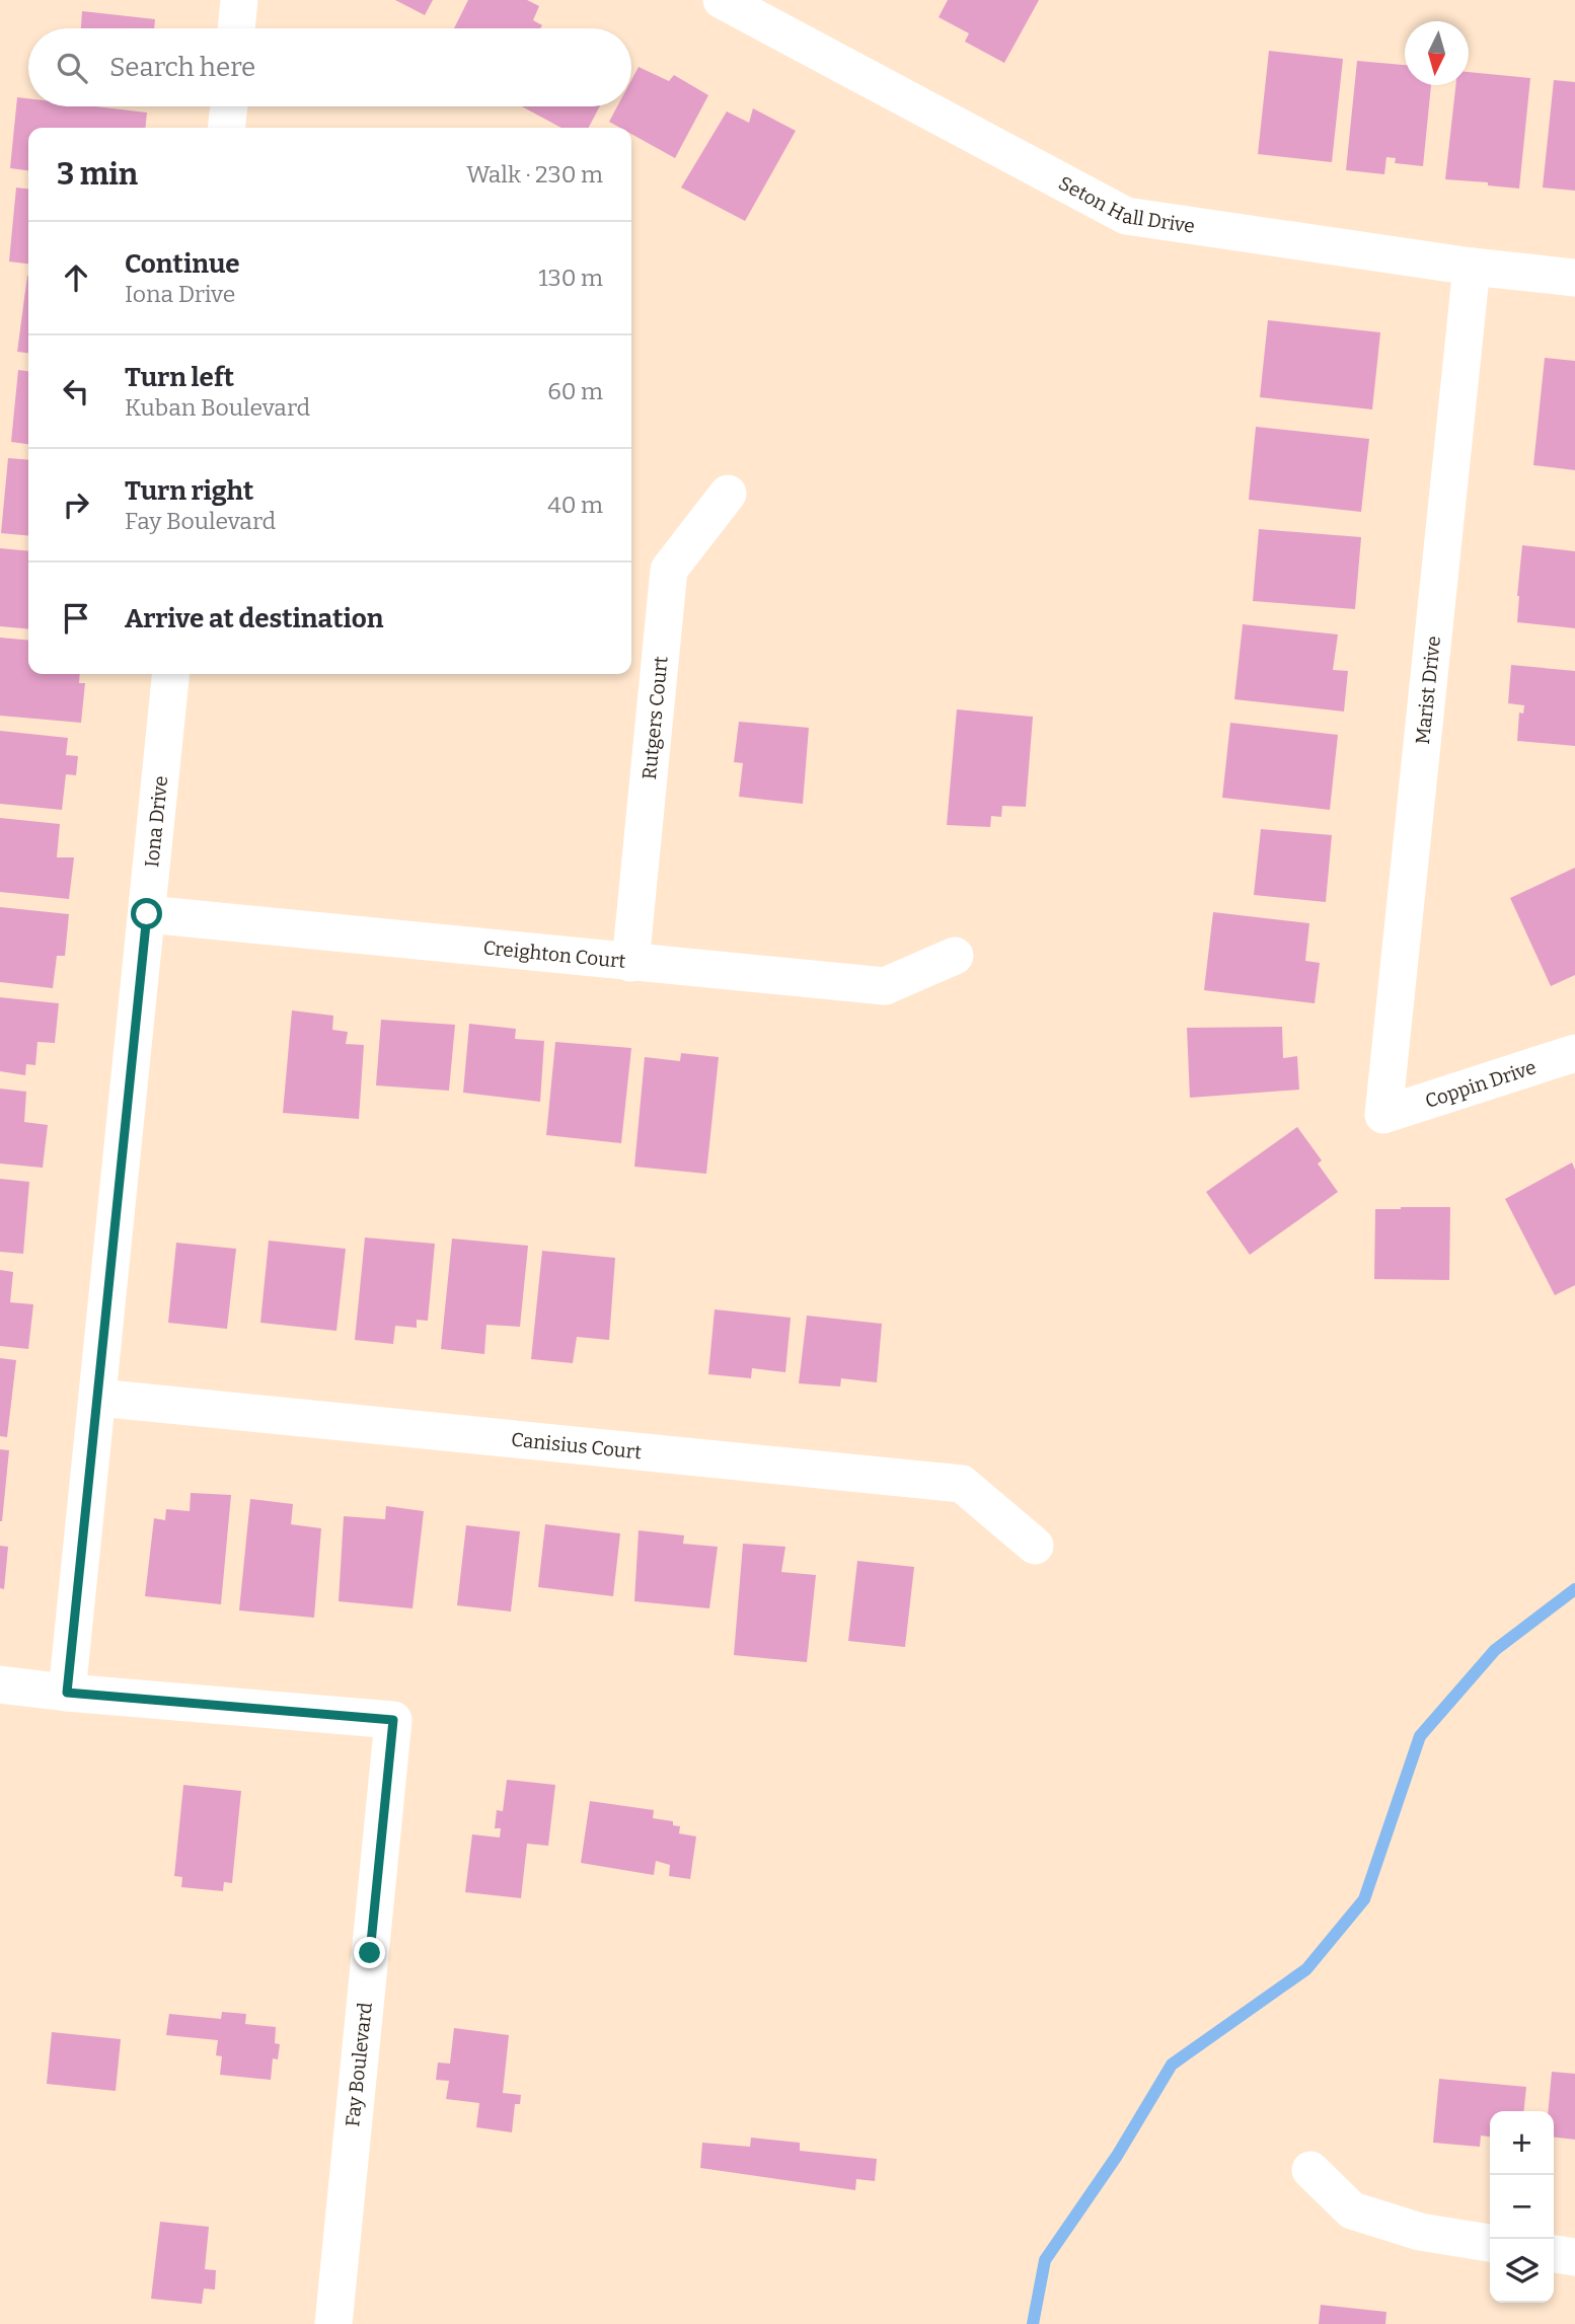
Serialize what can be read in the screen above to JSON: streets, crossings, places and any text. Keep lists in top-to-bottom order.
{
  "streets": {
    "street": [
      "Seton Hall Drive",
      "Marist Drive",
      "Rutgers Court",
      "Iona Drive",
      "Creighton Court",
      "Coppin Drive",
      "Canisius Court",
      "Fay Boulevard"
    ]
  },
  "crossings": [
    ["Seton Hall Drive", "Marist Drive"],
    ["Marist Drive", "Coppin Drive"],
    ["Rutgers Court", "Creighton Court"],
    ["Iona Drive", "Creighton Court"],
    ["Iona Drive", "Canisius Court"],
    ["Iona Drive", "Fay Boulevard"]
  ],
  "north": "bottom",
  "page": {
    "search": "Search here",
    "heading": ["3 min", "Walk · 230 m"],
    "list": [
      ["Continue", "Iona Drive", "130 m"],
      ["Turn left", "Kuban Boulevard", "60 m"],
      ["Turn right", "Fay Boulevard", "40 m"],
      "Arrive at destination"
    ],
    "map_buttons": ["+", "−"]
  }
}
